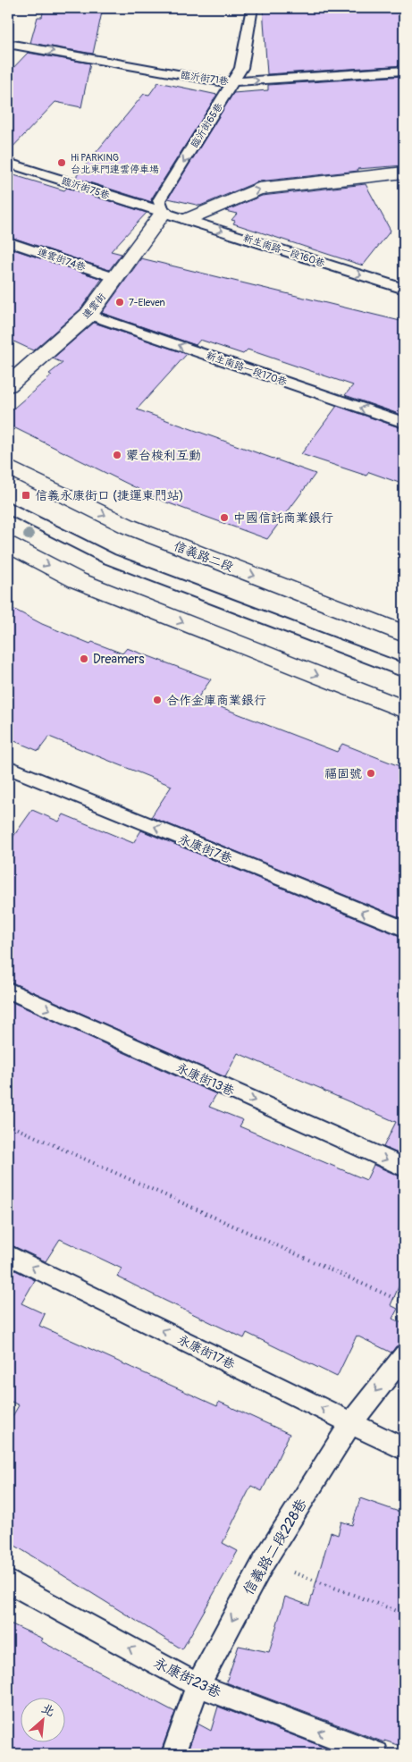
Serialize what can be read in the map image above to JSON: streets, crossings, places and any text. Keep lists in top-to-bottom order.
{
  "streets": {
    "main road": ["連雲街", "信義路二段"],
    "lane": [
      "臨沂街71巷",
      "臨沂街65巷",
      "臨沂街75巷",
      "新生南路一段160巷",
      "連雲街74巷",
      "新生南路一段170巷",
      "永康街7巷",
      "永康街13巷",
      "永康街17巷",
      "信義路二段228巷",
      "永康街23巷"
    ]
  },
  "crossings": [
    ["臨沂街71巷", "臨沂街65巷"],
    ["臨沂街65巷", "臨沂街75巷"],
    ["臨沂街65巷", "新生南路一段160巷"],
    ["臨沂街65巷", "連雲街"],
    ["臨沂街75巷", "新生南路一段160巷"],
    ["臨沂街75巷", "連雲街"],
    ["新生南路一段160巷", "連雲街"],
    ["連雲街74巷", "連雲街"],
    ["連雲街", "新生南路一段170巷"],
    ["永康街17巷", "信義路二段228巷"],
    ["信義路二段228巷", "永康街23巷"]
  ],
  "one_way": [
    "臨沂街71巷",
    "臨沂街65巷",
    "新生南路一段160巷",
    "新生南路一段170巷",
    "永康街7巷",
    "永康街13巷",
    "永康街17巷",
    "信義路二段228巷",
    "永康街23巷"
  ],
  "places": {
    "other": [
      "Hi PARKING 台北東門連雲停車場",
      "7-Eleven",
      "蒙台梭利互動",
      "中國信託商業銀行",
      "Dreamers",
      "合作金庫商業銀行",
      "福固號"
    ],
    "transit": ["信義永康街口 (捷運東門站)"]
  },
  "north": "top right"
}
